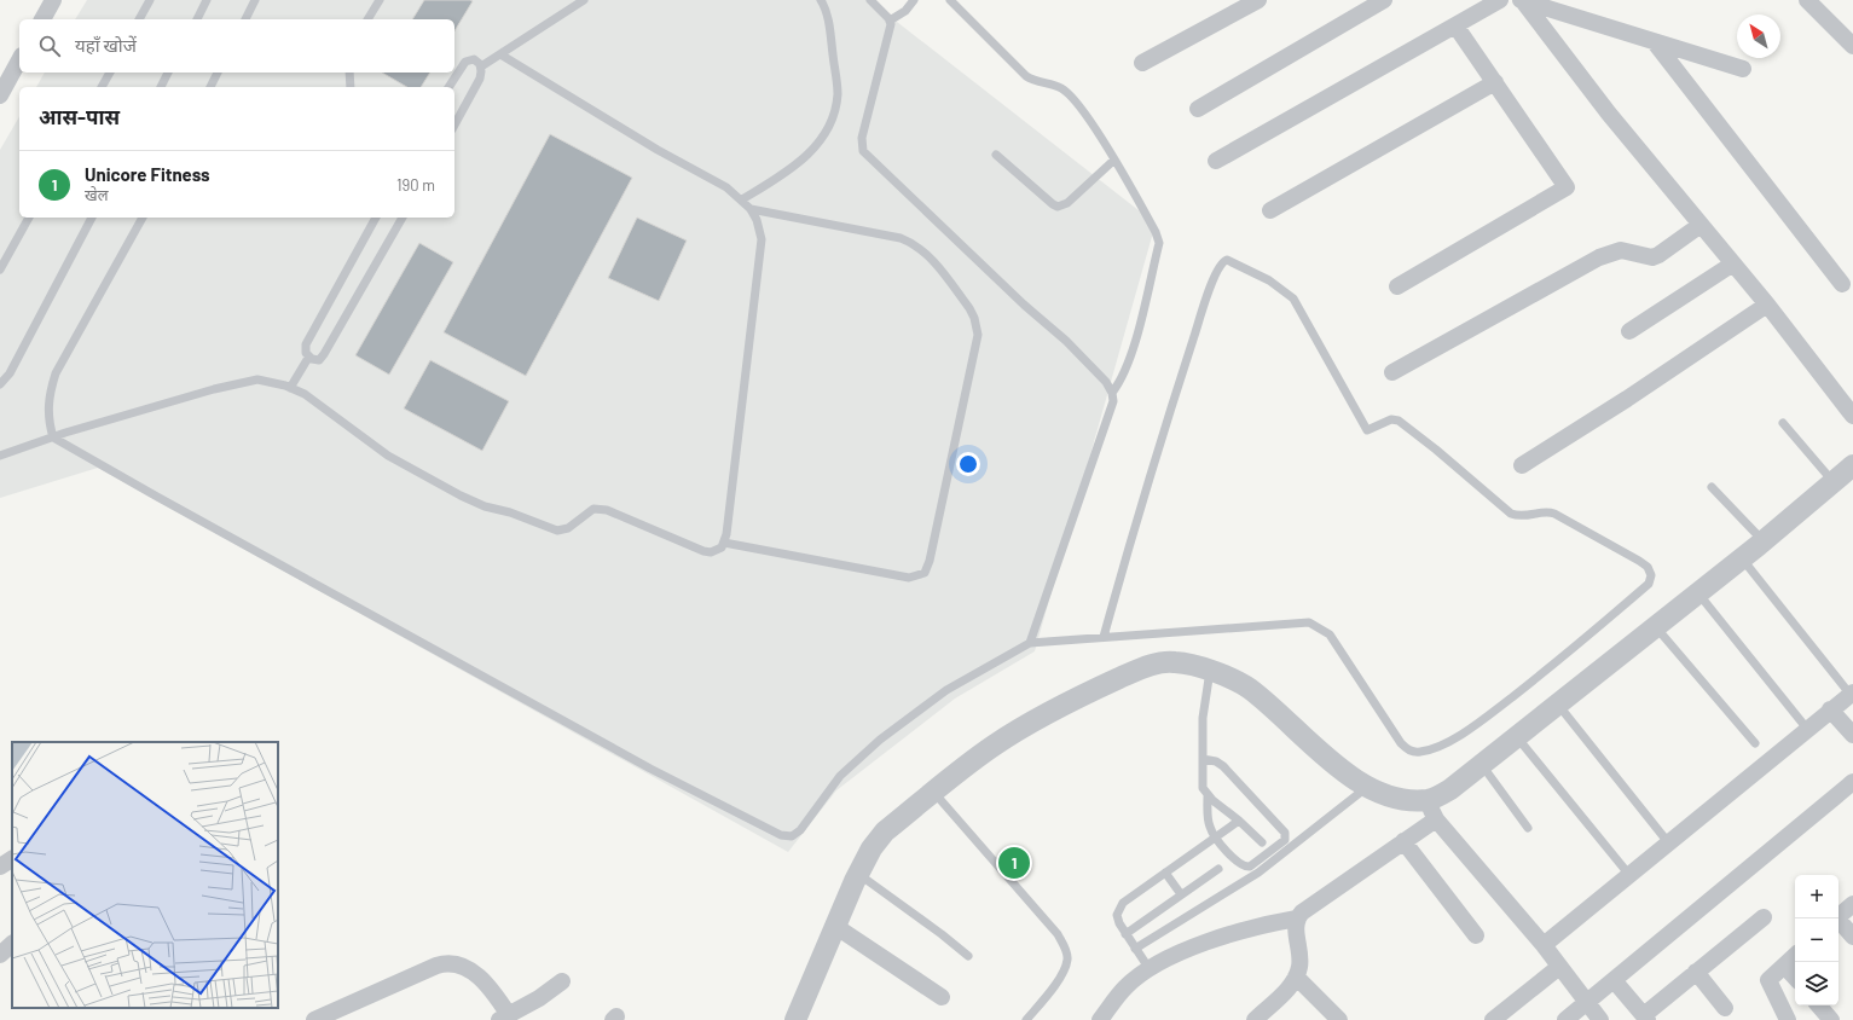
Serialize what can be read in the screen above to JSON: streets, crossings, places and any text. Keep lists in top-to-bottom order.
{
  "north": "top left",
  "page": {
    "search": "यहाँ खोजें",
    "heading": "आस-पास",
    "list": [
      {
        "mark": "1",
        "name": "Unicore Fitness",
        "note": "खेल",
        "value": "190 m"
      }
    ],
    "pins": "1",
    "map_buttons": ["+", "−"]
  }
}
